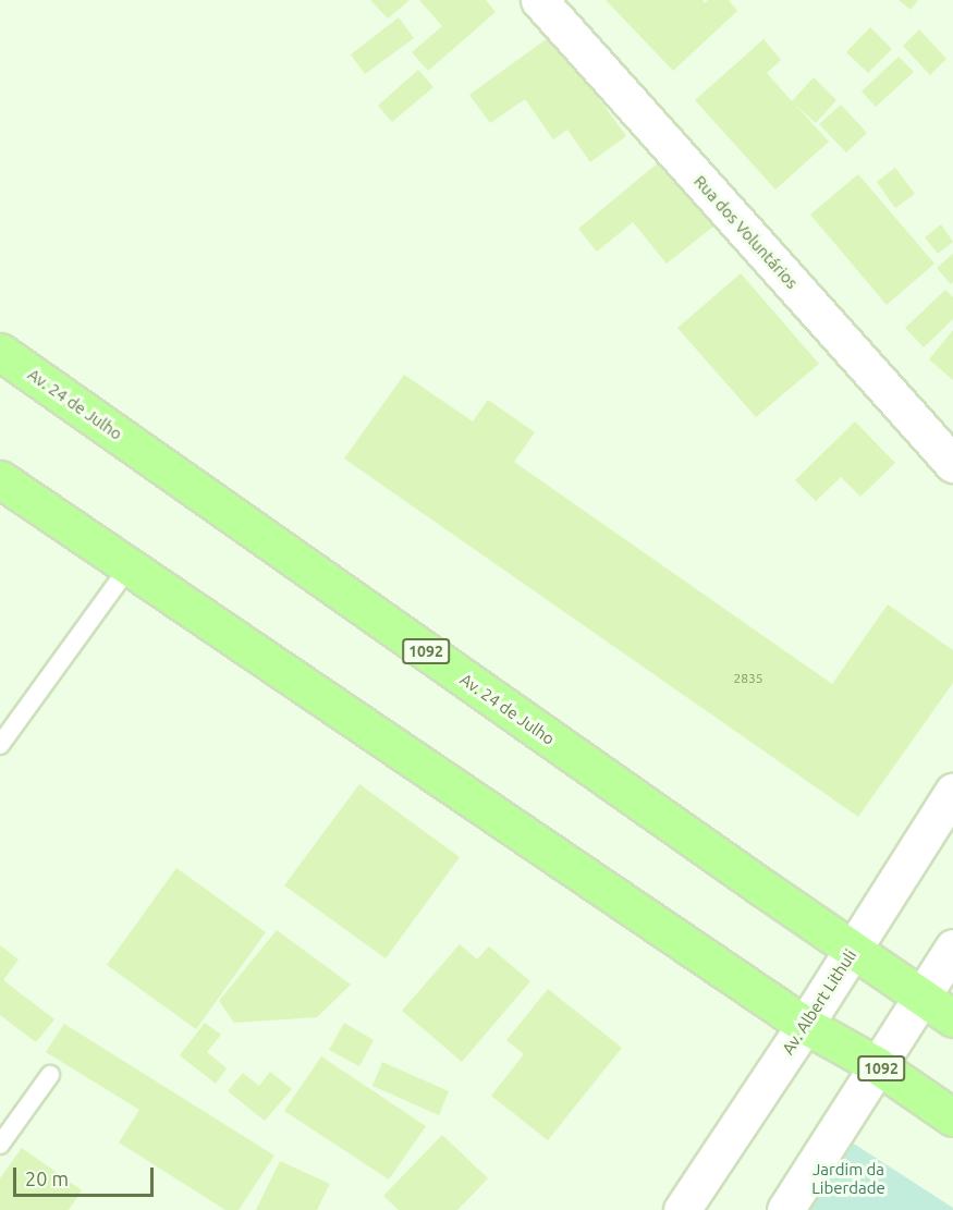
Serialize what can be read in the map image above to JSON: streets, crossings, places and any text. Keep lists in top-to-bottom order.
{
  "streets": {
    "main road": ["Av. 24 de Julho", "1092"],
    "street": ["Rua dos Voluntários", "Av. Albert Lithuli"]
  },
  "crossings": [
    ["Av. 24 de Julho", "Av. Albert Lithuli"],
    ["1092", "Av. Albert Lithuli"]
  ],
  "parks": ["Jardim da Liberdade"],
  "house_numbers": ["2835"],
  "scale_bar": "20 m"
}
